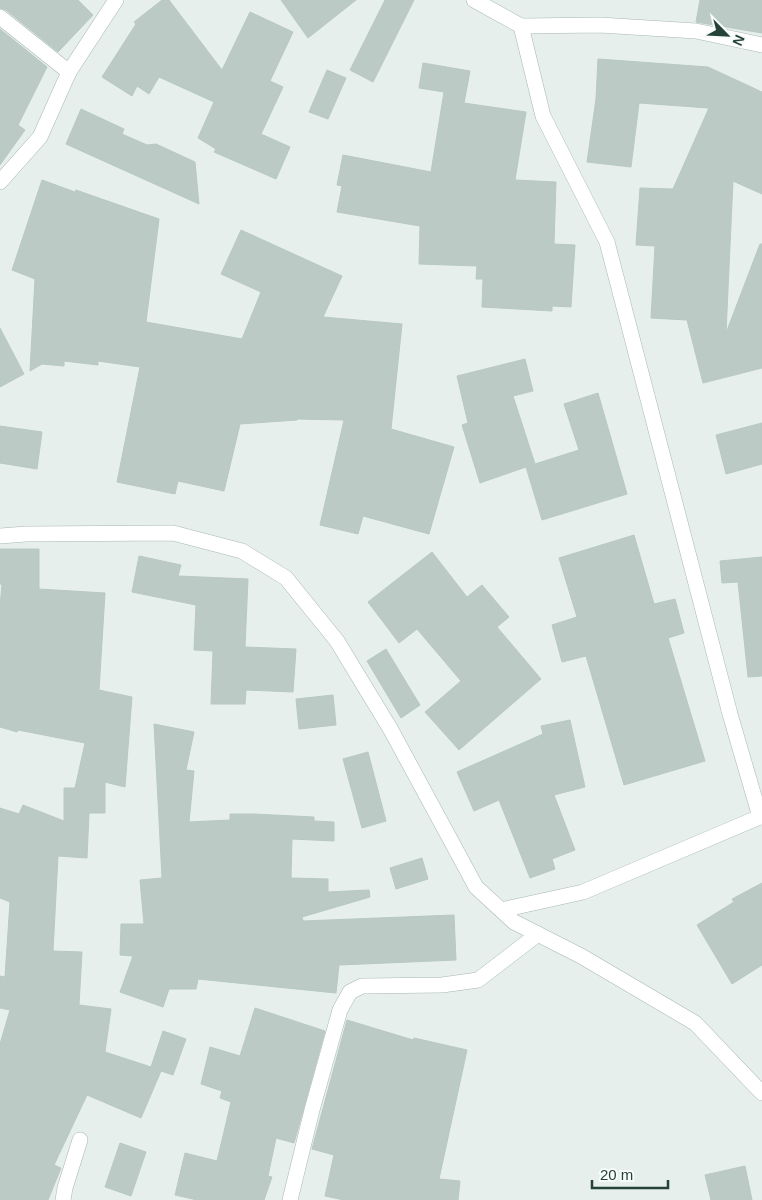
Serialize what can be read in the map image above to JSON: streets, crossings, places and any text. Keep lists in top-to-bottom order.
{
  "scale_bar": "20 m",
  "north": "bottom right"
}
